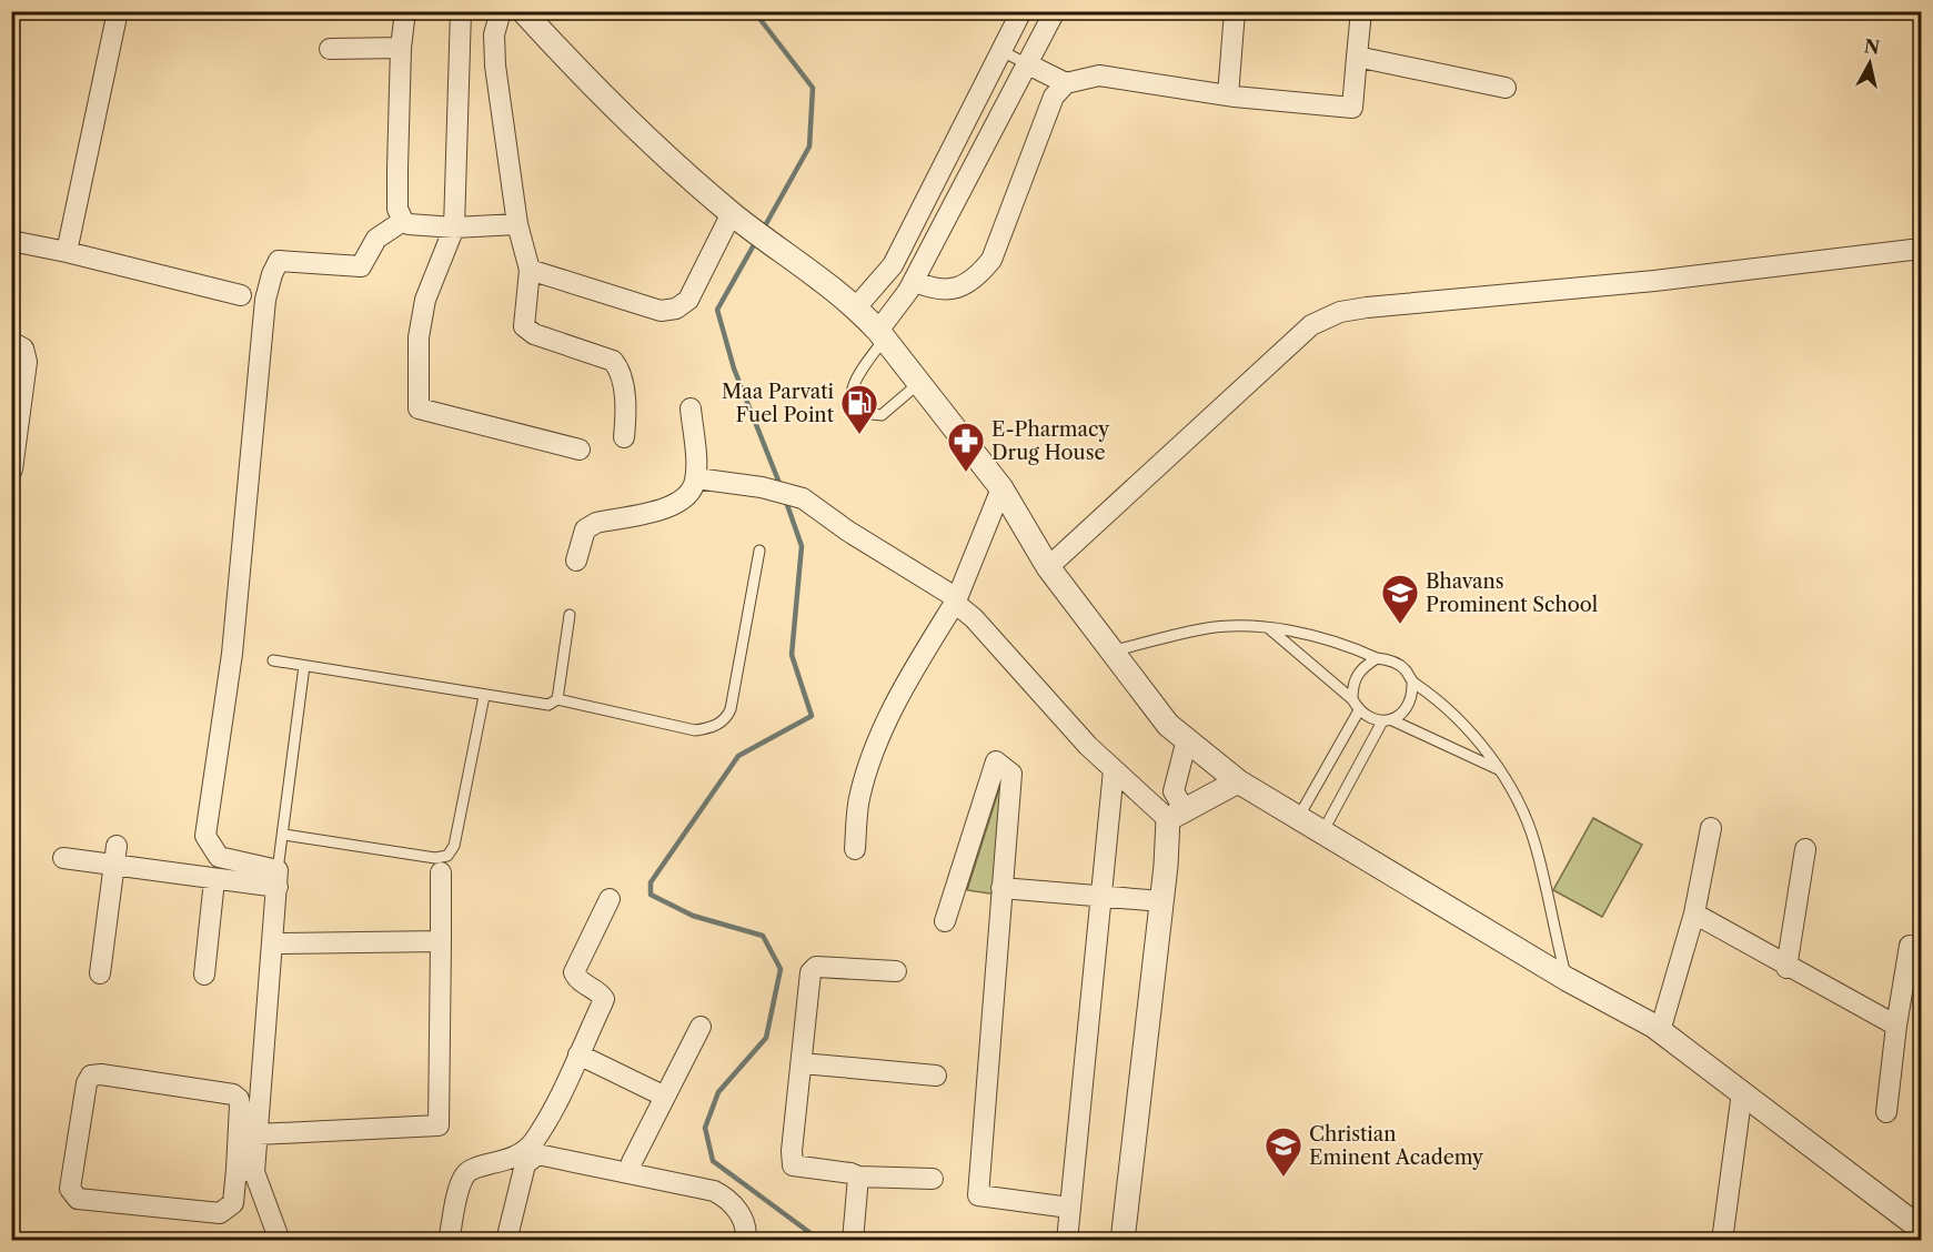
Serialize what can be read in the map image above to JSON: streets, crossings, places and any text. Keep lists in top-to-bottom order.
{
  "places": {
    "fuel station": ["Maa Parvati Fuel Point"],
    "pharmacy": ["E-Pharmacy Drug House"],
    "school or university": ["Bhavans Prominent School", "Christian Eminent Academy"]
  },
  "north": "top"
}
